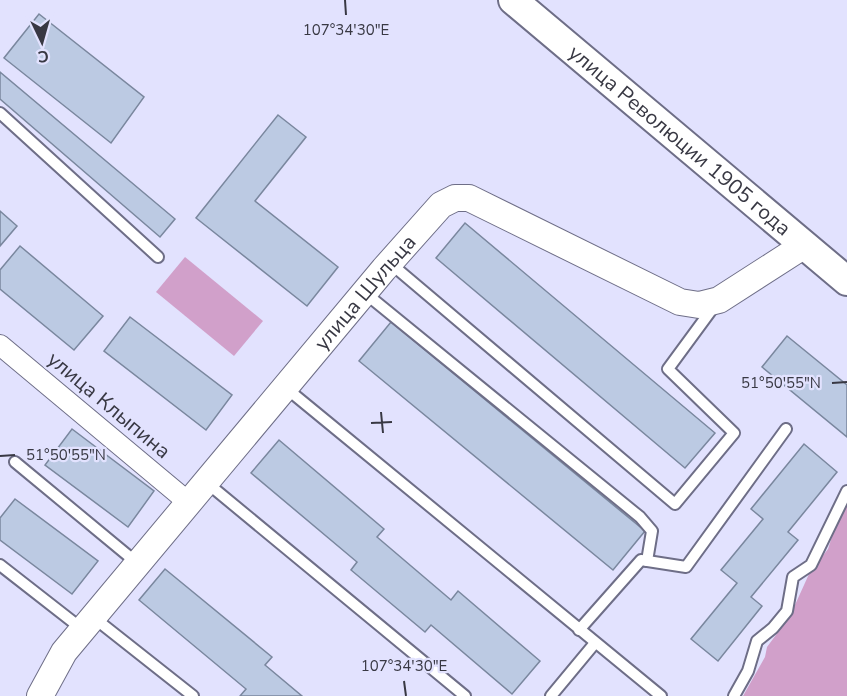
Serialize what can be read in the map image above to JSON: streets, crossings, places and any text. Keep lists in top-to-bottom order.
{
  "streets": {
    "main road": ["улица Революции 1905 года"],
    "street": ["улица Шульца", "улица Клыпина"]
  },
  "crossings": [
    ["улица Революции 1905 года", "улица Шульца"],
    ["улица Шульца", "улица Клыпина"]
  ],
  "north": "bottom",
  "coordinates": ["107°34'30\"E", "51°50'55\"N"]
}
